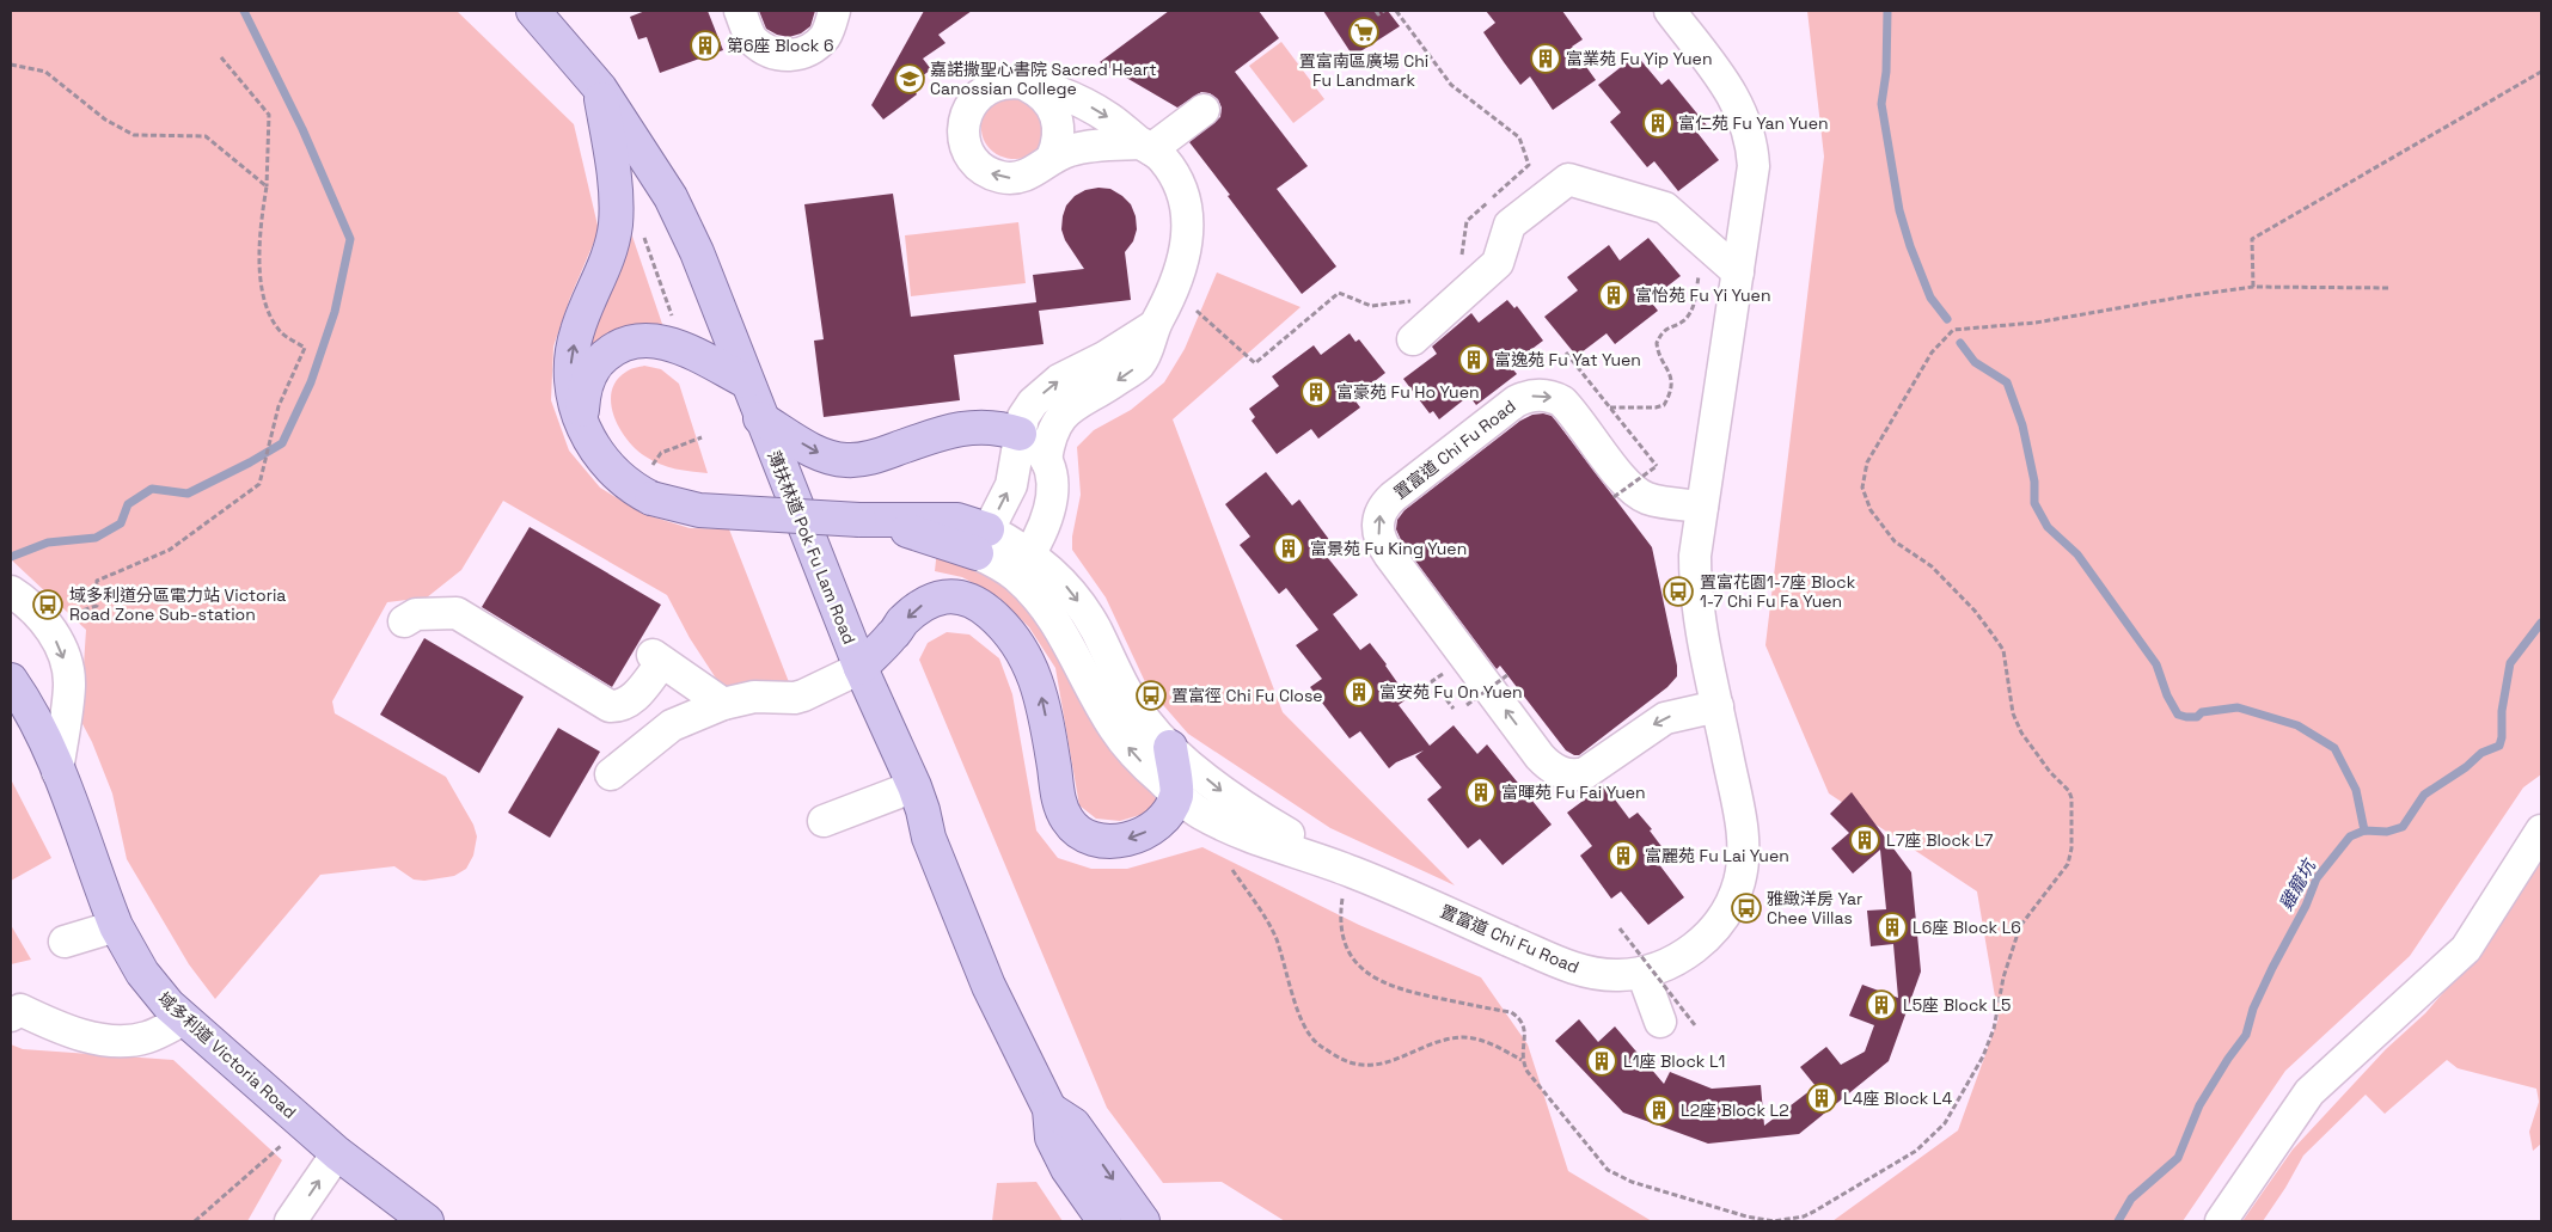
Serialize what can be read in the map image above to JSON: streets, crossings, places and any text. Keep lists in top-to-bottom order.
{
  "streets": {
    "main road": ["薄扶林道 Pok Fu Lam Road", "域多利道 Victoria Road"],
    "street": ["置富道 Chi Fu Road"]
  },
  "water": ["雞籠坑"],
  "places": {
    "supermarket": ["置富南區廣場 Chi Fu Landmark"],
    "building": [
      "第6座 Block 6",
      "富業苑 Fu Yip Yuen",
      "富仁苑 Fu Yan Yuen",
      "富怡苑 Fu Yi Yuen",
      "富逸苑 Fu Yat Yuen",
      "富豪苑 Fu Ho Yuen",
      "富景苑 Fu King Yuen",
      "富安苑 Fu On Yuen",
      "富暉苑 Fu Fai Yuen",
      "L7座 Block L7",
      "富麗苑 Fu Lai Yuen",
      "L6座 Block L6",
      "L5座 Block L5",
      "L1座 Block L1",
      "L4座 Block L4",
      "L2座 Block L2"
    ],
    "school or university": ["嘉諾撒聖心書院 Sacred Heart Canossian College"],
    "bus stop": [
      "置富花園1-7座 Block 1-7 Chi Fu Fa Yuen",
      "域多利道分區電力站 Victoria Road Zone Sub-station",
      "置富徑 Chi Fu Close",
      "雅緻洋房 Yar Chee Villas"
    ]
  }
}
